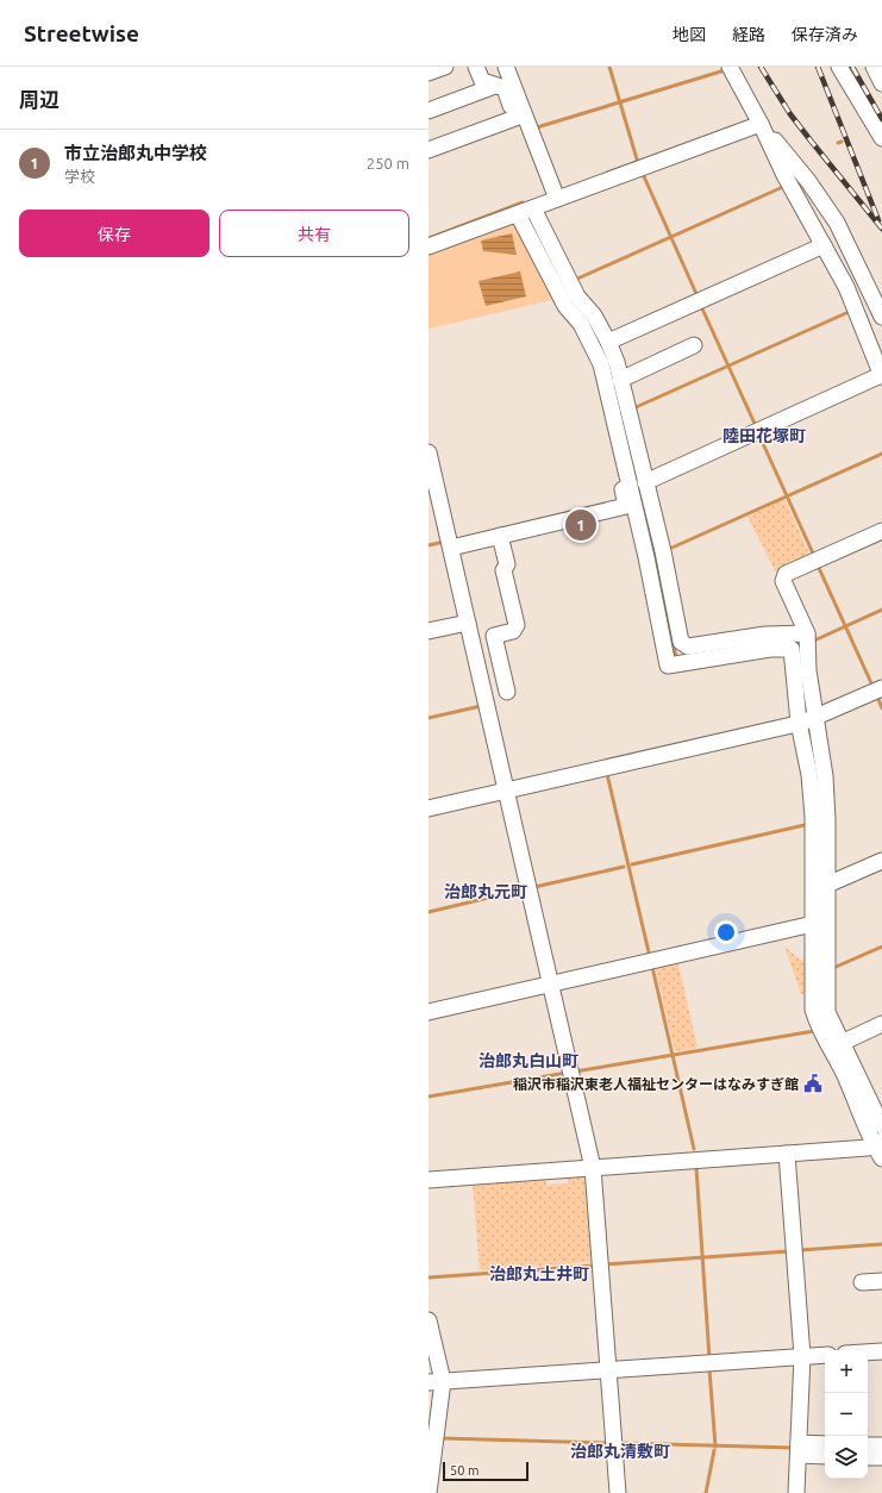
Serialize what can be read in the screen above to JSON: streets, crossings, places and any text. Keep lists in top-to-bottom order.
{
  "districts": [
    "陸田花塚町",
    "治郎丸元町",
    "治郎丸白山町",
    "治郎丸土井町",
    "治郎丸清敷町"
  ],
  "places": {
    "public building": ["稲沢市稲沢東老人福祉センターはなみすぎ館"]
  },
  "scale_bar": "50 m",
  "page": {
    "header": "Streetwise",
    "nav": ["地図", "経路", "保存済み"],
    "heading": "周辺",
    "list": [
      {
        "mark": "1",
        "name": "市立治郎丸中学校",
        "note": "学校",
        "value": "250 m"
      }
    ],
    "buttons": ["保存", "共有"],
    "pins": "1",
    "map_buttons": ["+", "−"],
    "scale": "50 m"
  }
}
